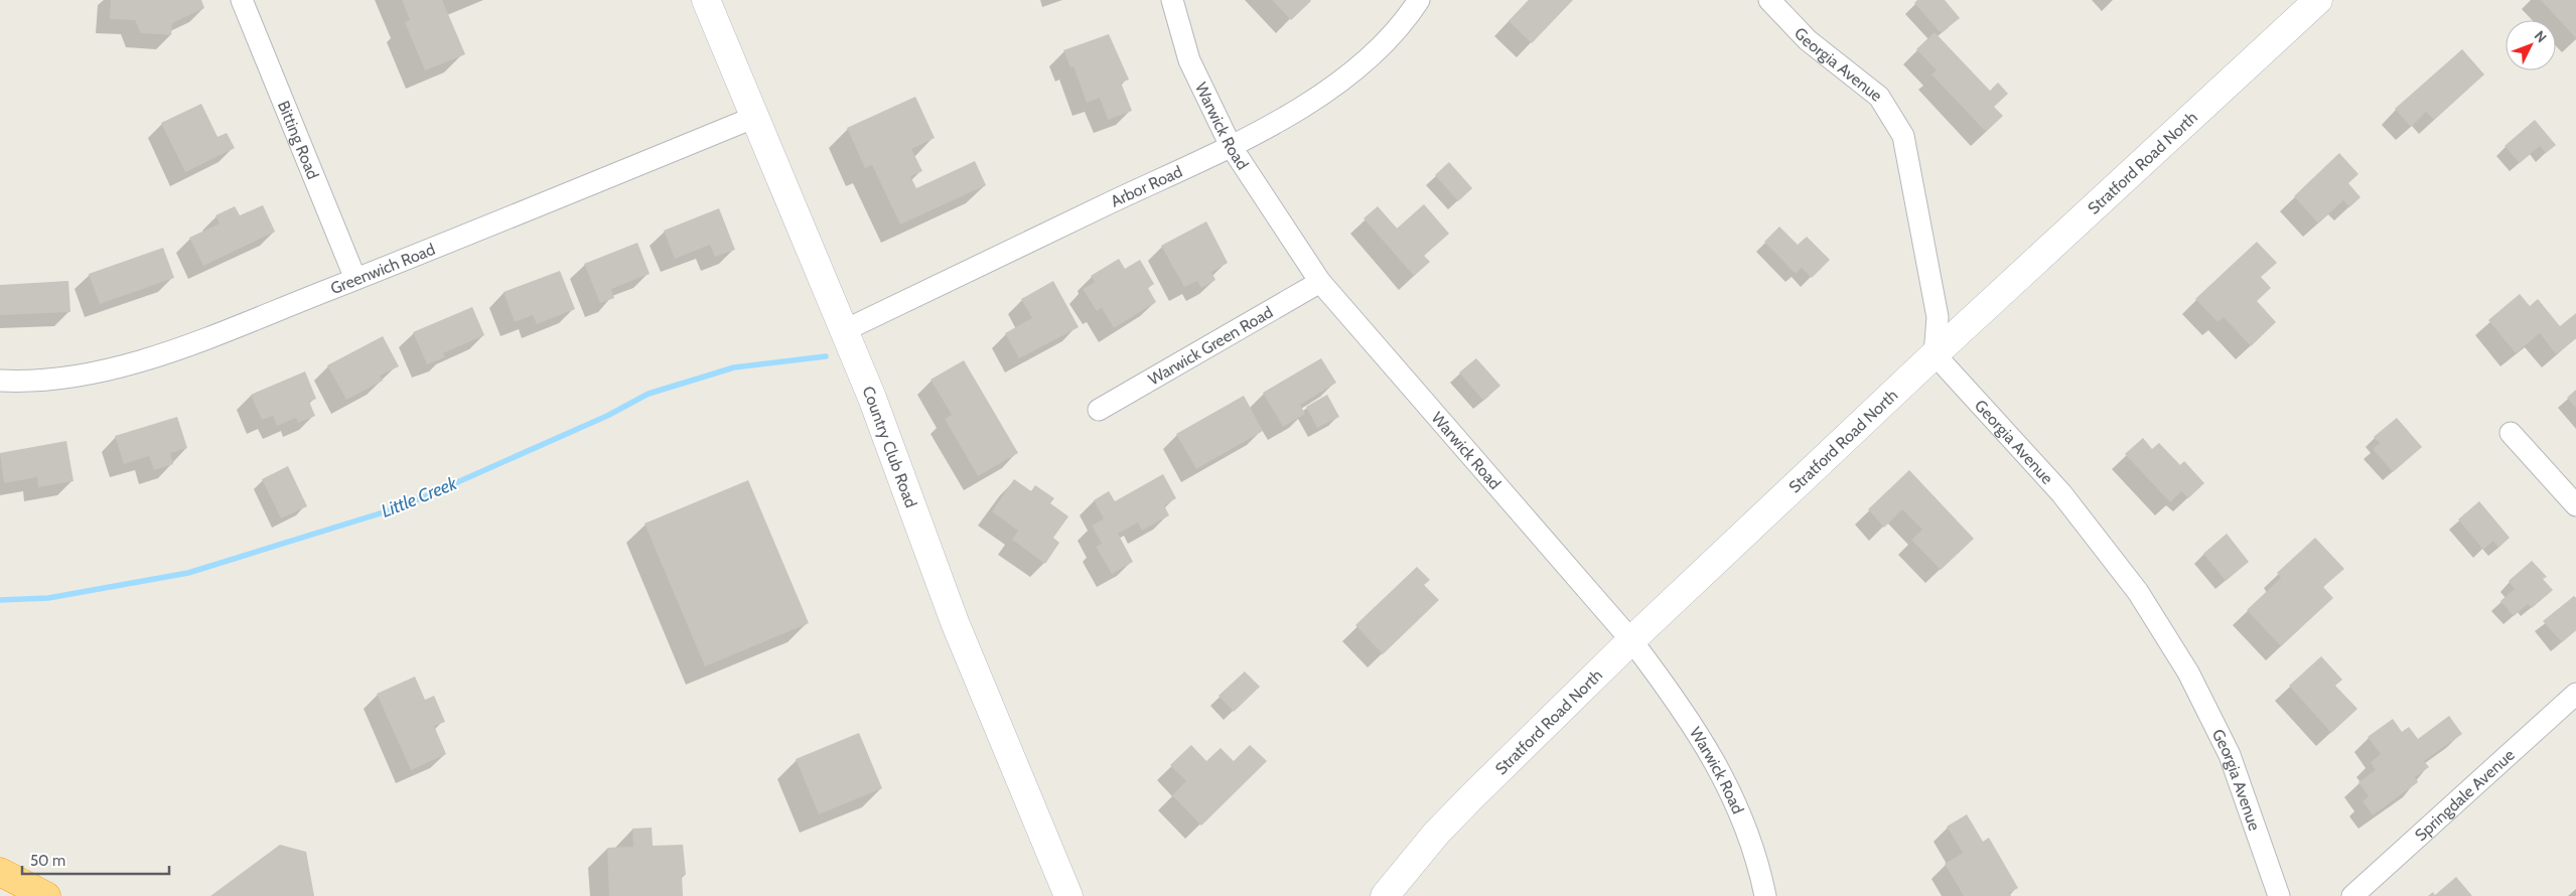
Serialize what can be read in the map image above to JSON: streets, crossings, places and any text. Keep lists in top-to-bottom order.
{
  "streets": {
    "main road": ["Stratford Road North", "Country Club Road"],
    "street": [
      "Georgia Avenue",
      "Warwick Road",
      "Bitting Road",
      "Arbor Road",
      "Greenwich Road",
      "Warwick Green Road",
      "Springdale Avenue"
    ]
  },
  "crossings": [
    ["Georgia Avenue", "Stratford Road North"],
    ["Warwick Road", "Stratford Road North"],
    ["Warwick Road", "Arbor Road"],
    ["Warwick Road", "Warwick Green Road"],
    ["Bitting Road", "Greenwich Road"],
    ["Arbor Road", "Country Club Road"],
    ["Greenwich Road", "Country Club Road"]
  ],
  "water": ["Little Creek"],
  "scale_bar": "50 m",
  "north": "top right"
}
